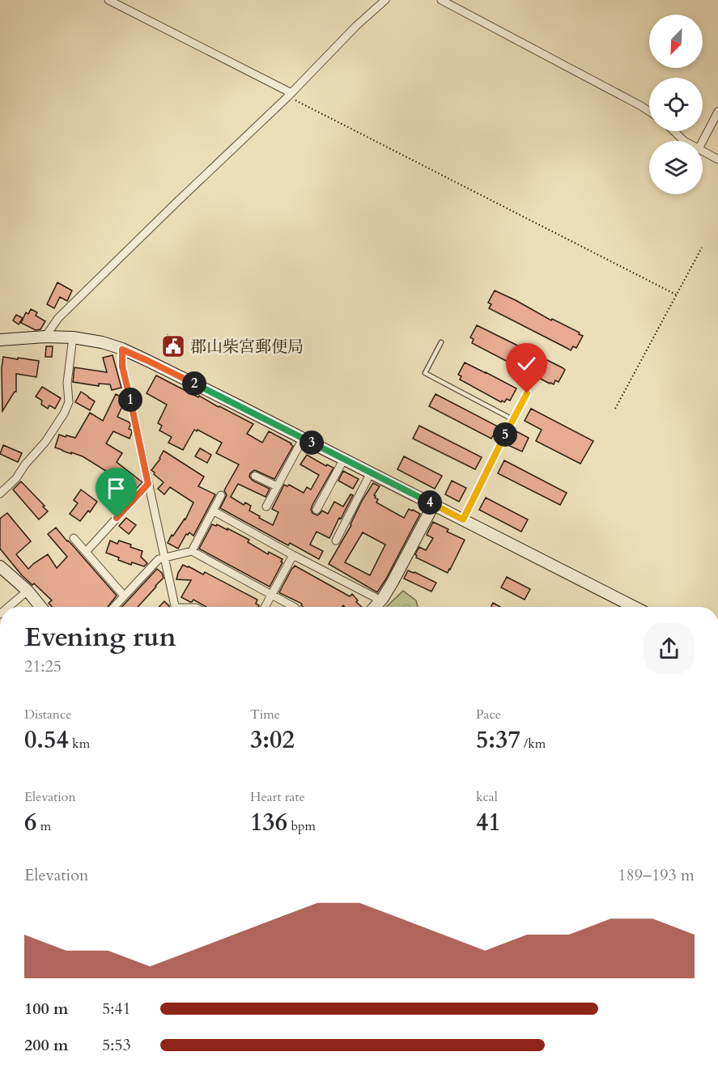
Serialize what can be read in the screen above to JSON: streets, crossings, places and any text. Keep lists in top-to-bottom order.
{
  "places": {
    "public building": ["郡山柴宮郵便局"]
  },
  "north": "bottom left",
  "page": {
    "pins": [
      "2",
      "1",
      "5",
      "3",
      "4"
    ],
    "heading": ["Evening run", "21:25"],
    "stats": [
      ["Distance", "0.54 km"],
      ["Time", "3:02"],
      ["Pace", "5:37 /km"],
      ["Elevation", "6 m"],
      ["Heart rate", "136 bpm"],
      ["kcal", "41"]
    ],
    "chart": ["Elevation", "189–193 m"],
    "list": [
      {
        "name": "100 m",
        "note": "5:41"
      },
      {
        "name": "200 m",
        "note": "5:53"
      }
    ]
  }
}
